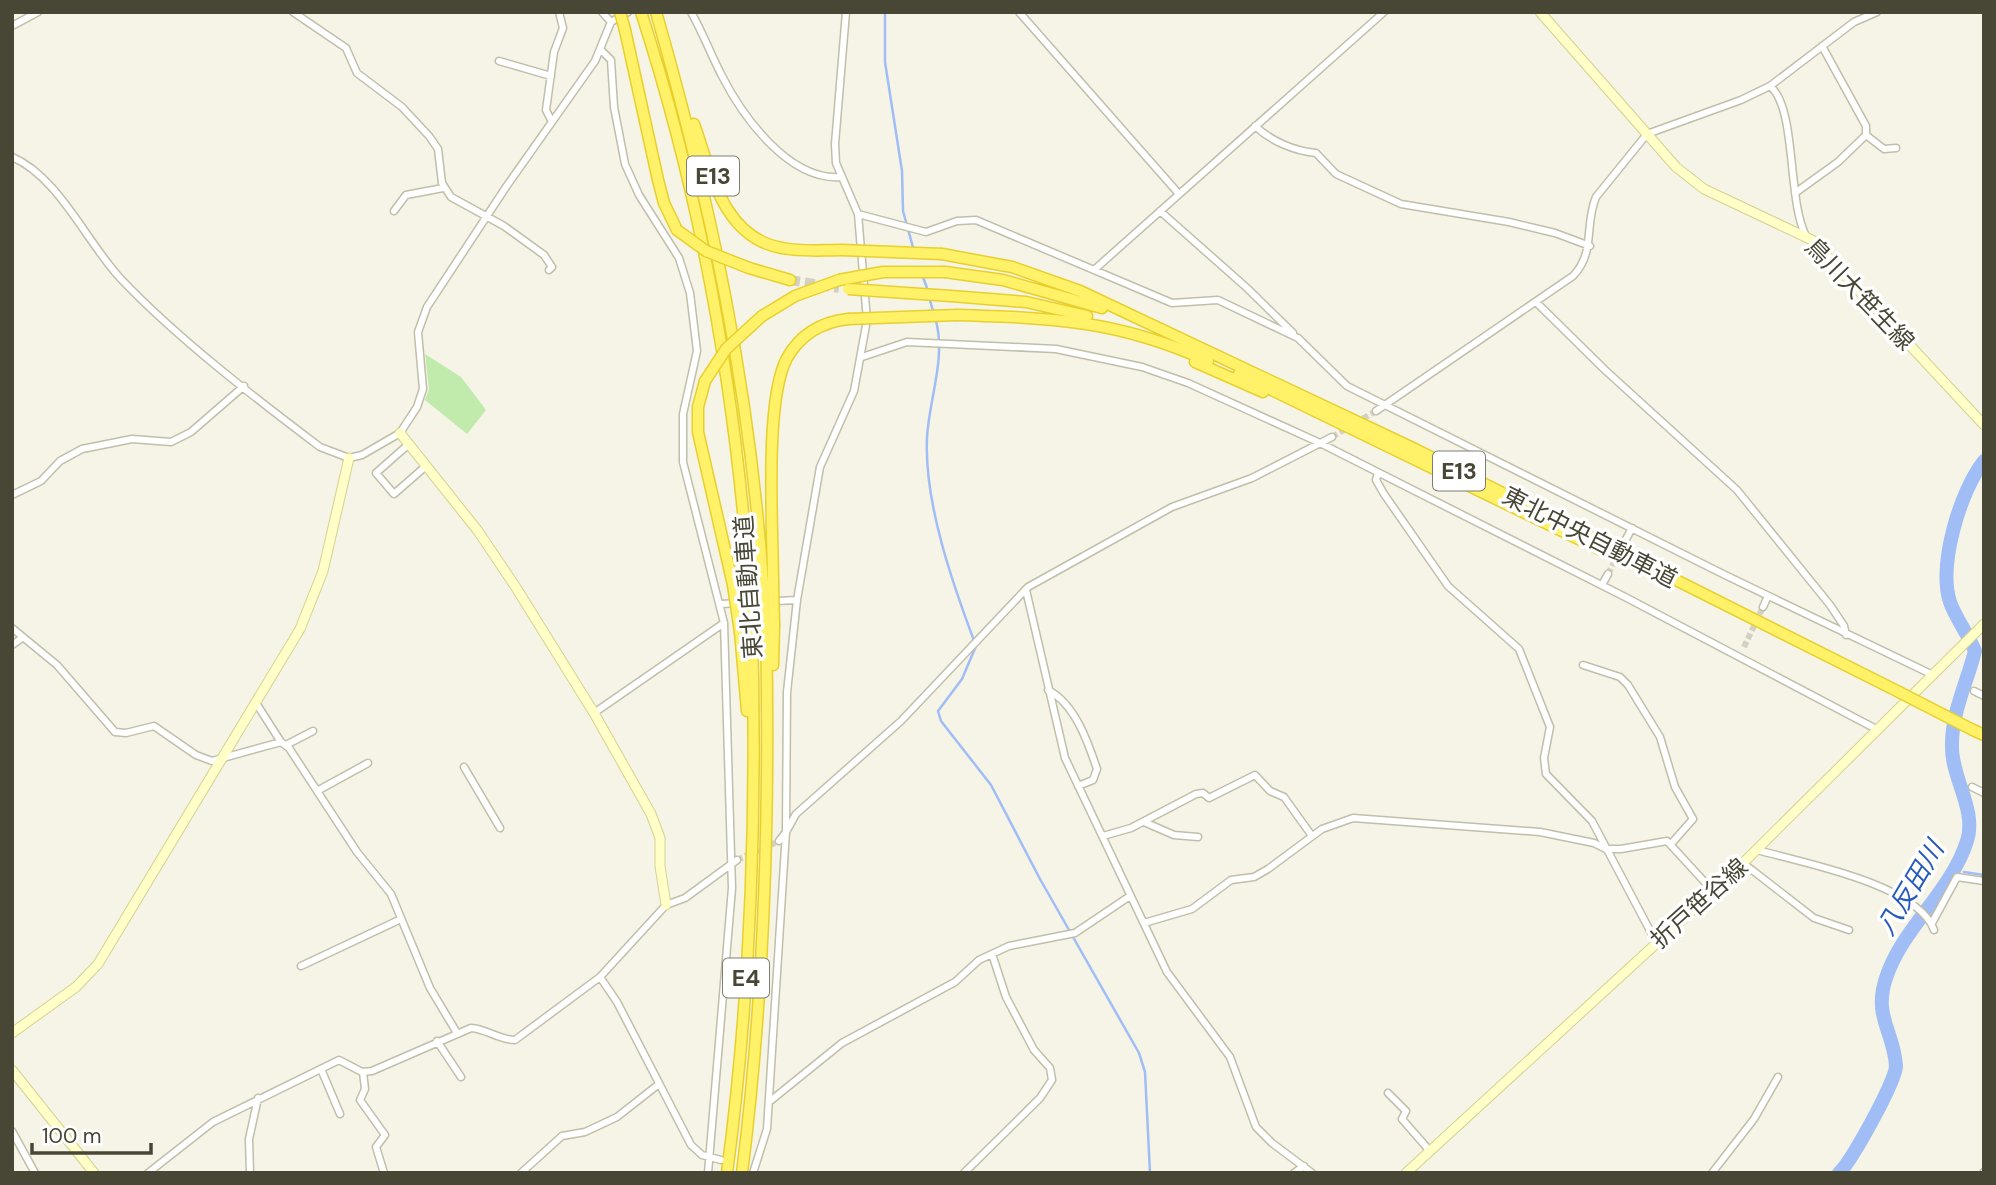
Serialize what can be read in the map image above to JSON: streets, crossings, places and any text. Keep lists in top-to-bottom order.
{
  "streets": {
    "highway": [
      "E13",
      "東北中央自動車道",
      "東北自動車道",
      "E4"
    ],
    "street": ["鳥川大笹生線", "折戸笹谷線"]
  },
  "crossings": [
    ["E13", "東北中央自動車道"],
    ["E13", "東北自動車道"],
    ["E13", "E4"]
  ],
  "water": ["八反田川"],
  "scale_bar": "100 m"
}
